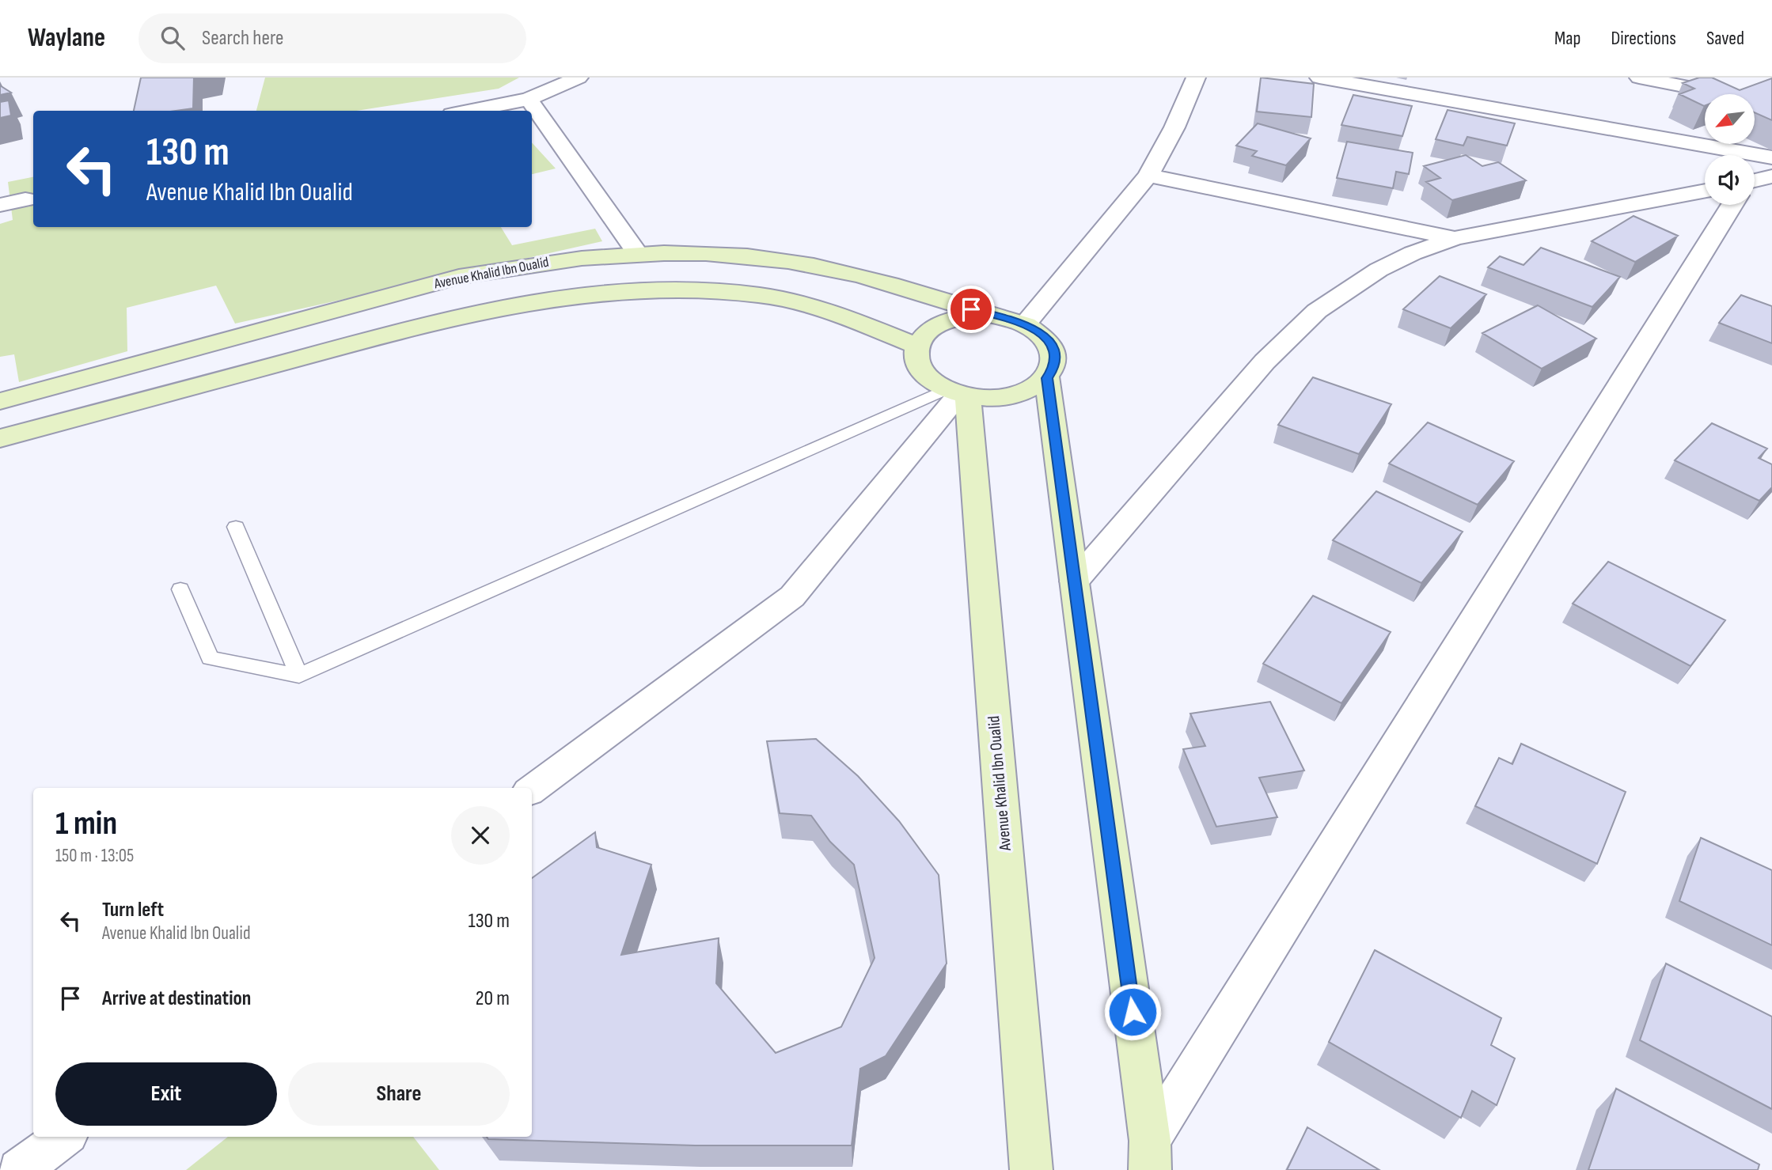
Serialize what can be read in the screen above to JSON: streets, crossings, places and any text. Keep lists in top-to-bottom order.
{
  "streets": {
    "main road": ["Avenue Khalid Ibn Oualid"]
  },
  "north": "bottom left",
  "page": {
    "header": "Waylane",
    "search": "Search here",
    "nav": ["Map", "Directions", "Saved"],
    "turn": ["130 m", "Avenue Khalid Ibn Oualid"],
    "heading": ["1 min", "150 m · 13:05"],
    "list": [
      {
        "name": "Turn left",
        "note": "Avenue Khalid Ibn Oualid",
        "value": "130 m"
      },
      {
        "name": "Arrive at destination",
        "value": "20 m"
      }
    ],
    "buttons": ["Exit", "Share"]
  }
}
